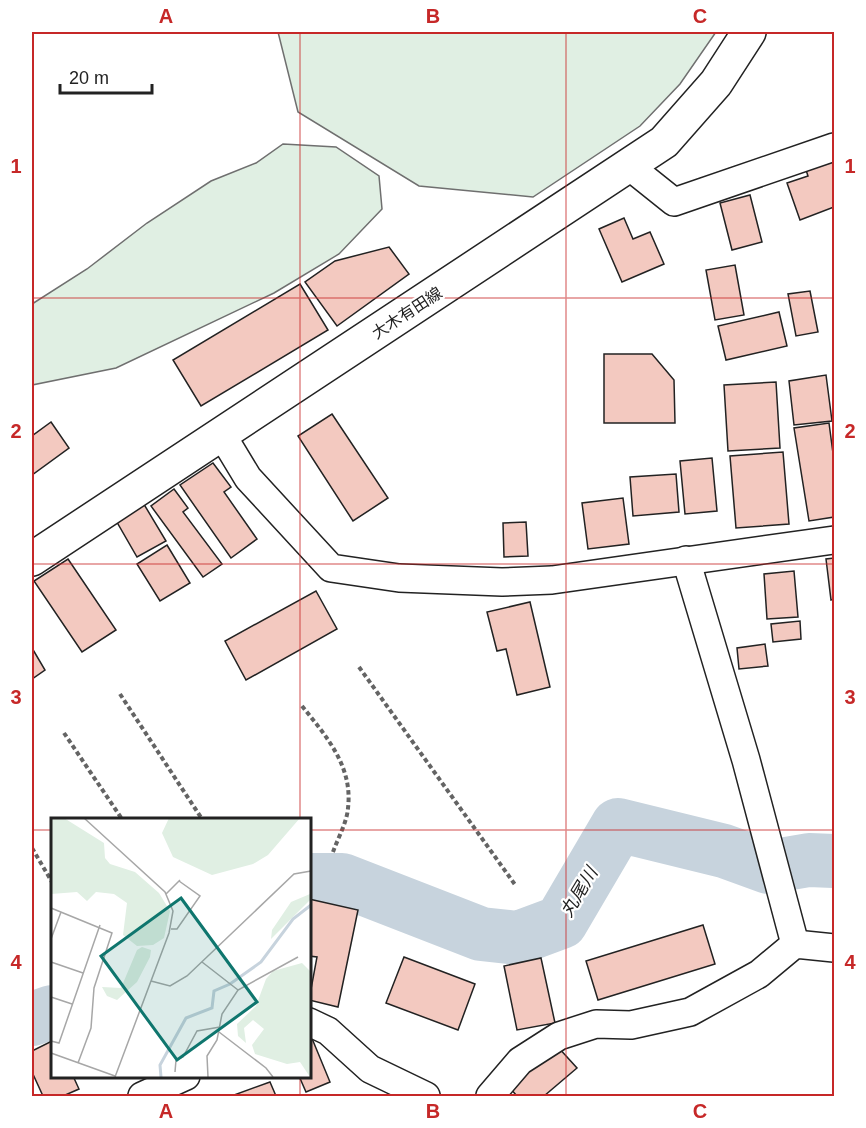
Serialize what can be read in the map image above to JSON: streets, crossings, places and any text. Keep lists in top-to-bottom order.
{
  "streets": {
    "main road": ["大木有田線"]
  },
  "water": ["丸尾川"],
  "scale_bar": "20 m",
  "grid": {
    "columns": ["A", "B", "C"],
    "rows": [
      "1",
      "2",
      "3",
      "4"
    ]
  }
}
